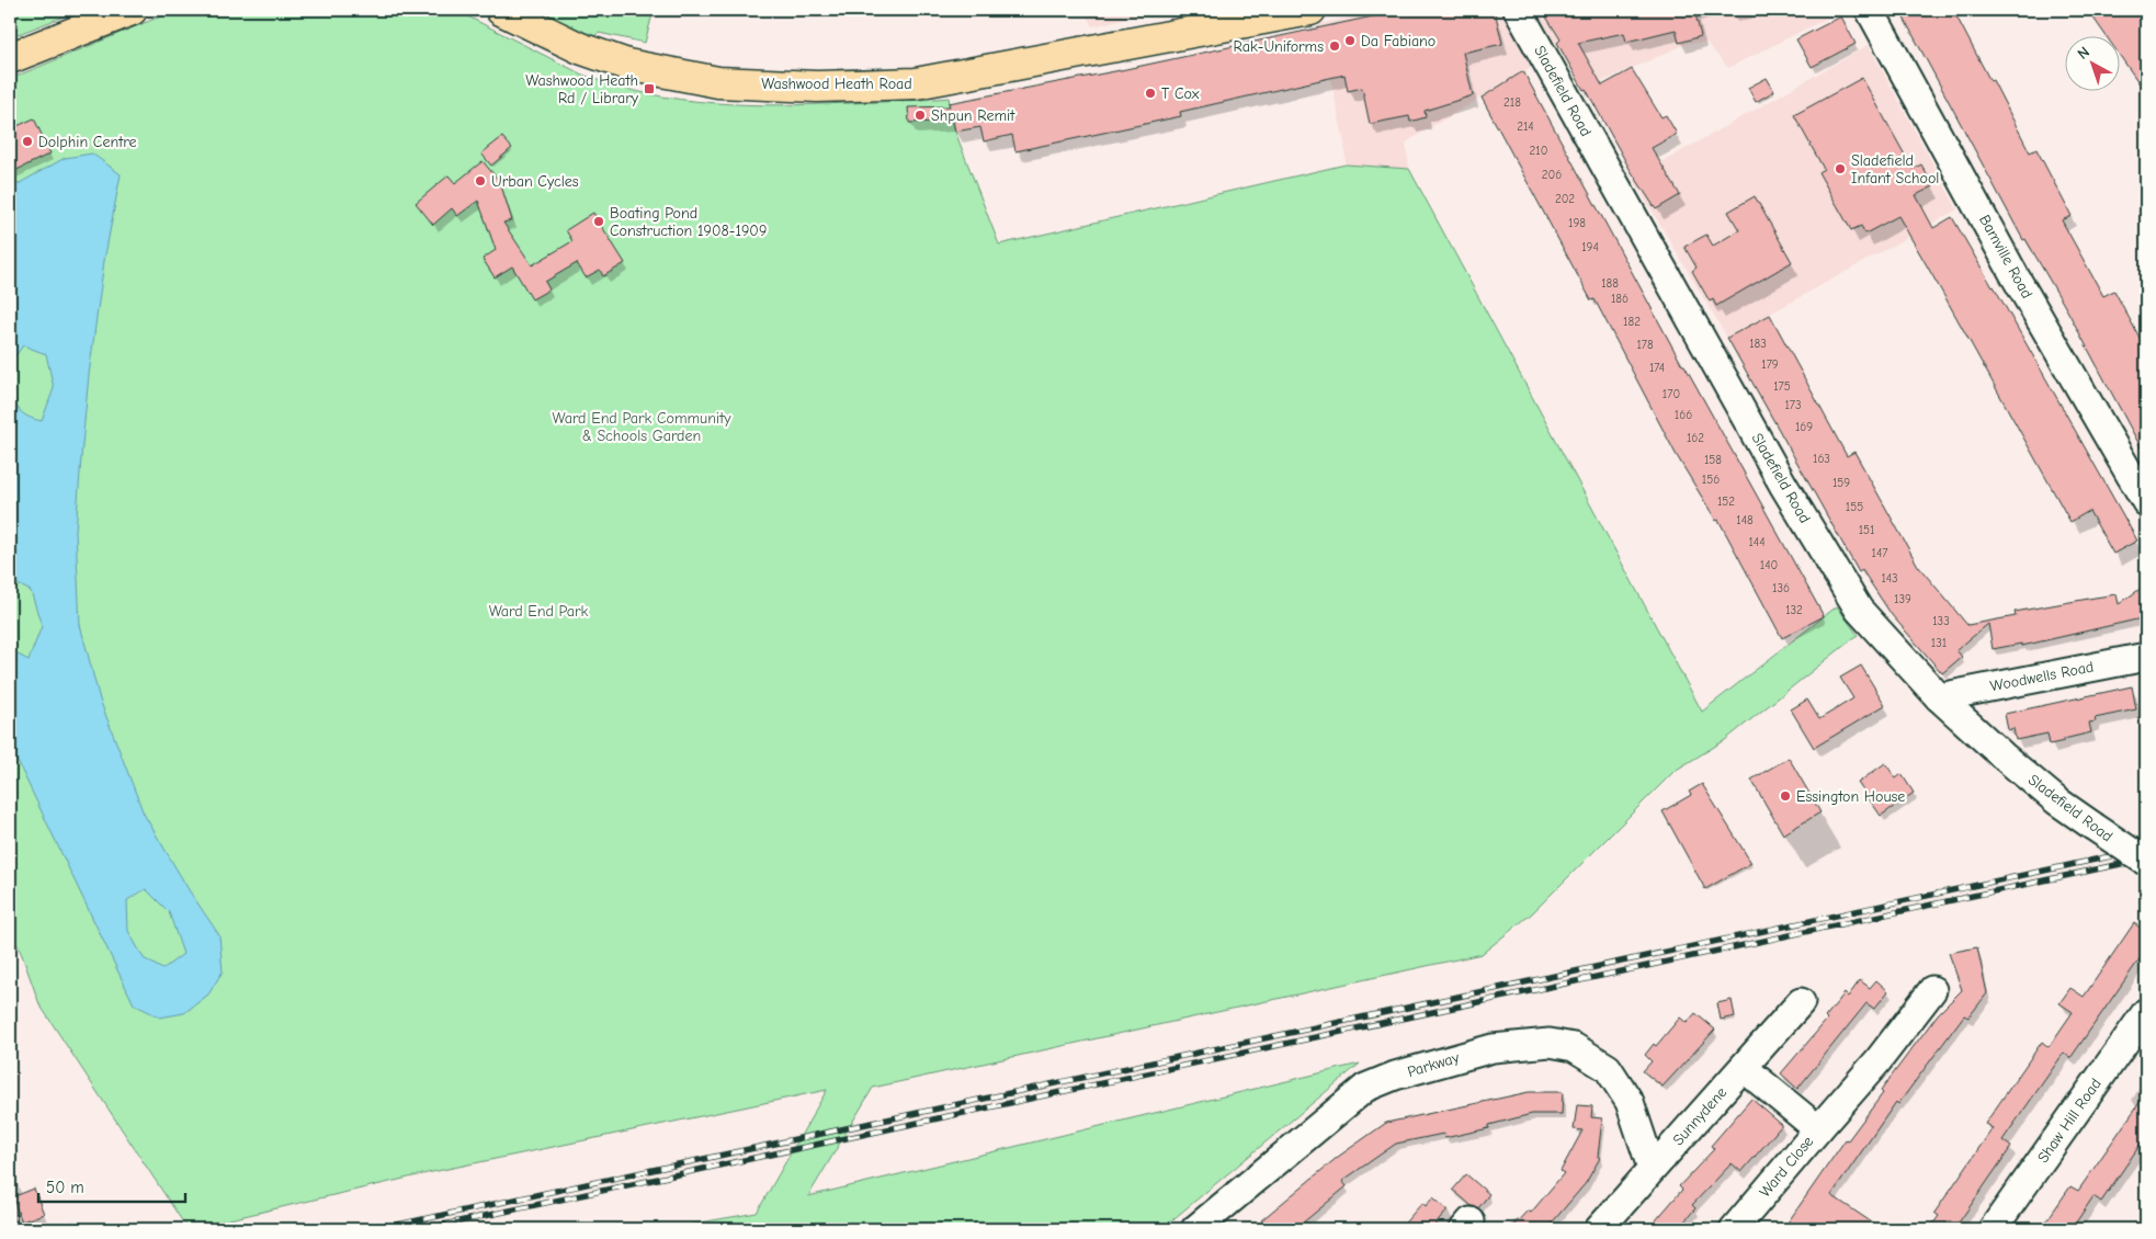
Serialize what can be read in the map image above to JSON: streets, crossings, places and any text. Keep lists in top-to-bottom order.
{
  "streets": {
    "main road": ["Washwood Heath Road"],
    "street": [
      "Sladefield Road",
      "Bamville Road",
      "Woodwells Road",
      "Parkway",
      "Sunnydene",
      "Shaw Hill Road",
      "Ward Close"
    ]
  },
  "crossings": [
    ["Sladefield Road", "Woodwells Road"],
    ["Parkway", "Sunnydene"],
    ["Sunnydene", "Ward Close"]
  ],
  "parks": ["Ward End Park Community & Schools Garden", "Ward End Park"],
  "places": {
    "other": [
      "Da Fabiano",
      "Rak-Uniforms",
      "T Cox",
      "Shpun Remit",
      "Dolphin Centre",
      "Sladefield Infant School",
      "Urban Cycles",
      "Boating Pond Construction 1908-1909",
      "Essington House"
    ],
    "transit": ["Washwood Heath Rd / Library"]
  },
  "house_numbers": [
    "218",
    "214",
    "210",
    "206",
    "202",
    "198",
    "194",
    "188",
    "186",
    "182",
    "183",
    "178",
    "179",
    "174",
    "175",
    "170",
    "173",
    "166",
    "169",
    "162",
    "163",
    "158",
    "156",
    "159",
    "152",
    "155",
    "148",
    "151",
    "144",
    "147",
    "140",
    "143",
    "136",
    "139",
    "132",
    "133",
    "131"
  ],
  "scale_bar": "50 m",
  "north": "top left"
}
